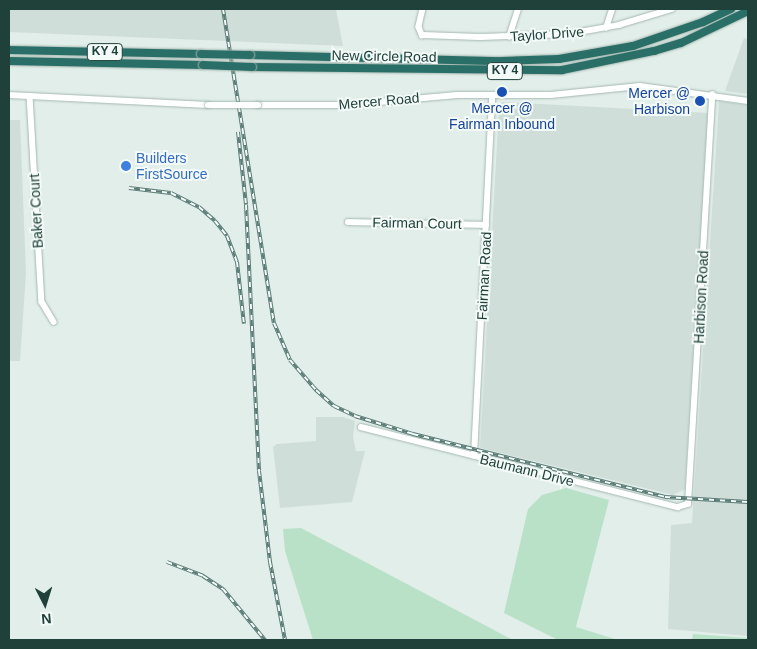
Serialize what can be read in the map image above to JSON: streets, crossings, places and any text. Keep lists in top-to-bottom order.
{
  "streets": {
    "highway": ["KY 4", "New Circle Road"],
    "street": [
      "Taylor Drive",
      "Mercer Road",
      "Baker Court",
      "Fairman Court",
      "Fairman Road",
      "Harbison Road",
      "Baumann Drive"
    ]
  },
  "crossings": [
    ["Mercer Road", "Baker Court"],
    ["Mercer Road", "Fairman Road"],
    ["Mercer Road", "Harbison Road"],
    ["Fairman Court", "Fairman Road"],
    ["Fairman Road", "Baumann Drive"],
    ["Harbison Road", "Baumann Drive"]
  ],
  "places": ["Mercer @ Fairman Inbound", "Mercer @ Harbison", "Builders FirstSource"],
  "north": "bottom"
}
